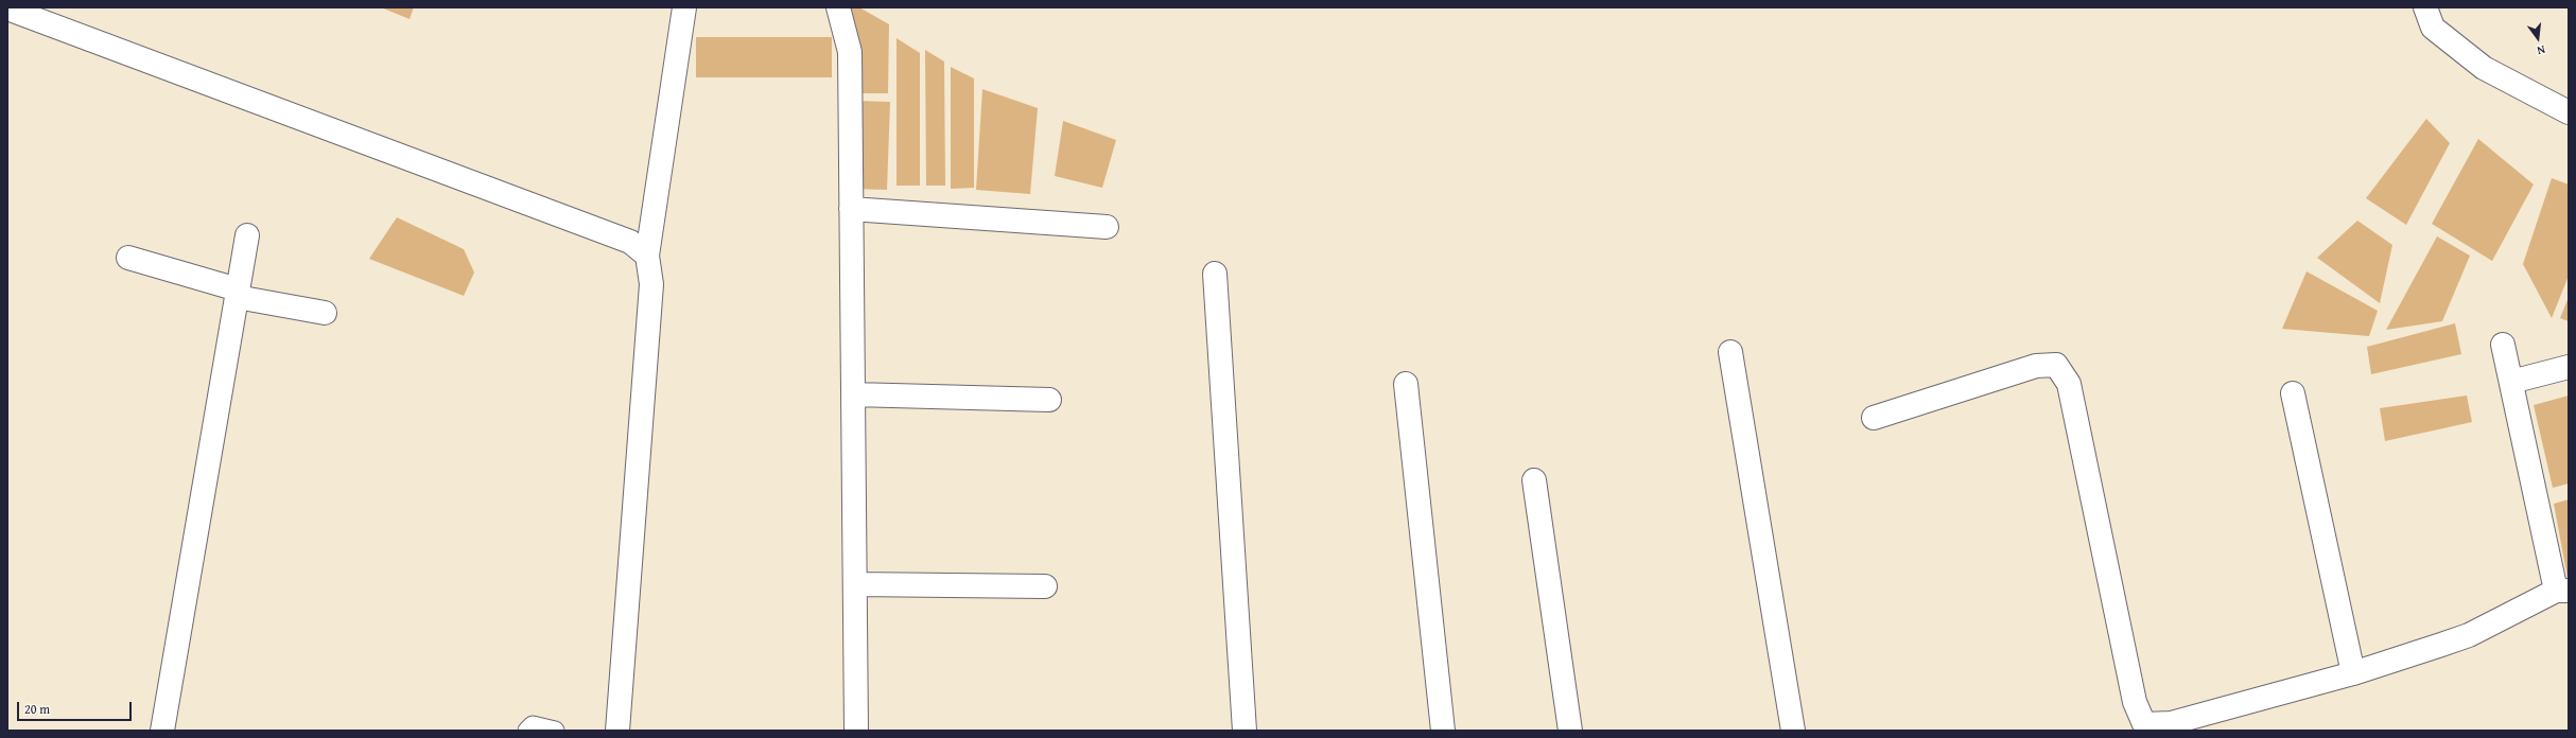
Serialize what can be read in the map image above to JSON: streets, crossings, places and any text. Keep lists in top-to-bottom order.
{
  "scale_bar": "20 m",
  "north": "bottom"
}
